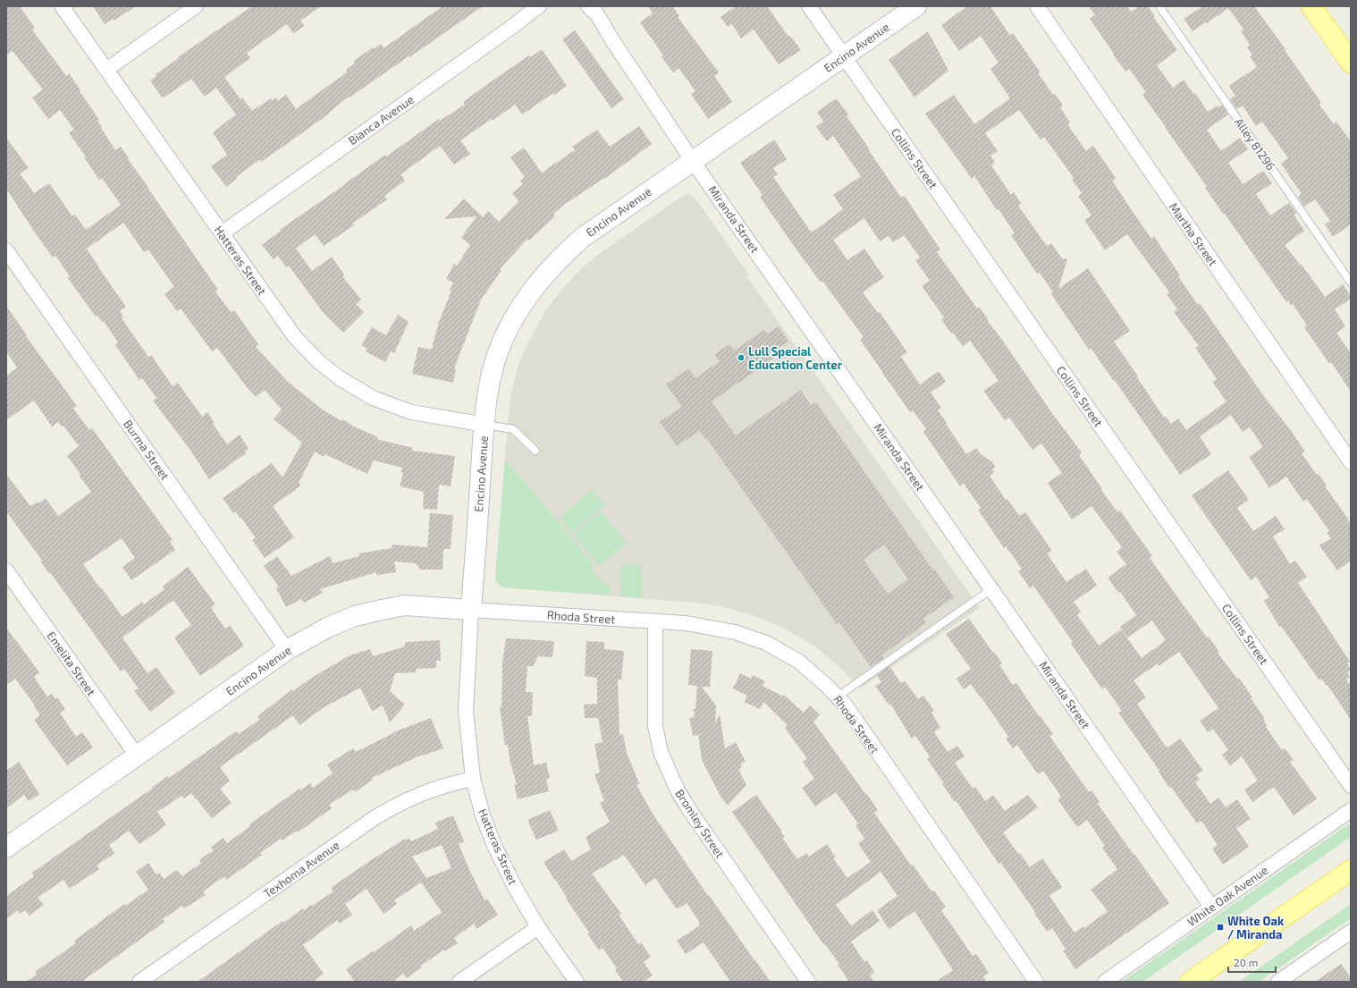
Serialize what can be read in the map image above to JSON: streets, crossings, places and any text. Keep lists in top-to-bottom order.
{
  "streets": {
    "street": [
      "Encino Avenue",
      "Bianca Avenue",
      "Collins Street",
      "Miranda Street",
      "Martha Street",
      "Hatteras Street",
      "Burma Street",
      "Rhoda Street",
      "Emelita Street",
      "Bromley Street",
      "Texhoma Avenue",
      "White Oak Avenue"
    ],
    "lane": ["Alley 81296"]
  },
  "crossings": [
    ["Encino Avenue", "Collins Street"],
    ["Encino Avenue", "Miranda Street"],
    ["Encino Avenue", "Hatteras Street"],
    ["Encino Avenue", "Burma Street"],
    ["Encino Avenue", "Rhoda Street"],
    ["Encino Avenue", "Emelita Street"],
    ["Bianca Avenue", "Hatteras Street"],
    ["Miranda Street", "White Oak Avenue"],
    ["Hatteras Street", "Rhoda Street"],
    ["Hatteras Street", "Texhoma Avenue"],
    ["Rhoda Street", "Bromley Street"]
  ],
  "places": {
    "other": ["Lull Special Education Center"],
    "transit": ["White Oak / Miranda"]
  },
  "scale_bar": "20 m"
}
